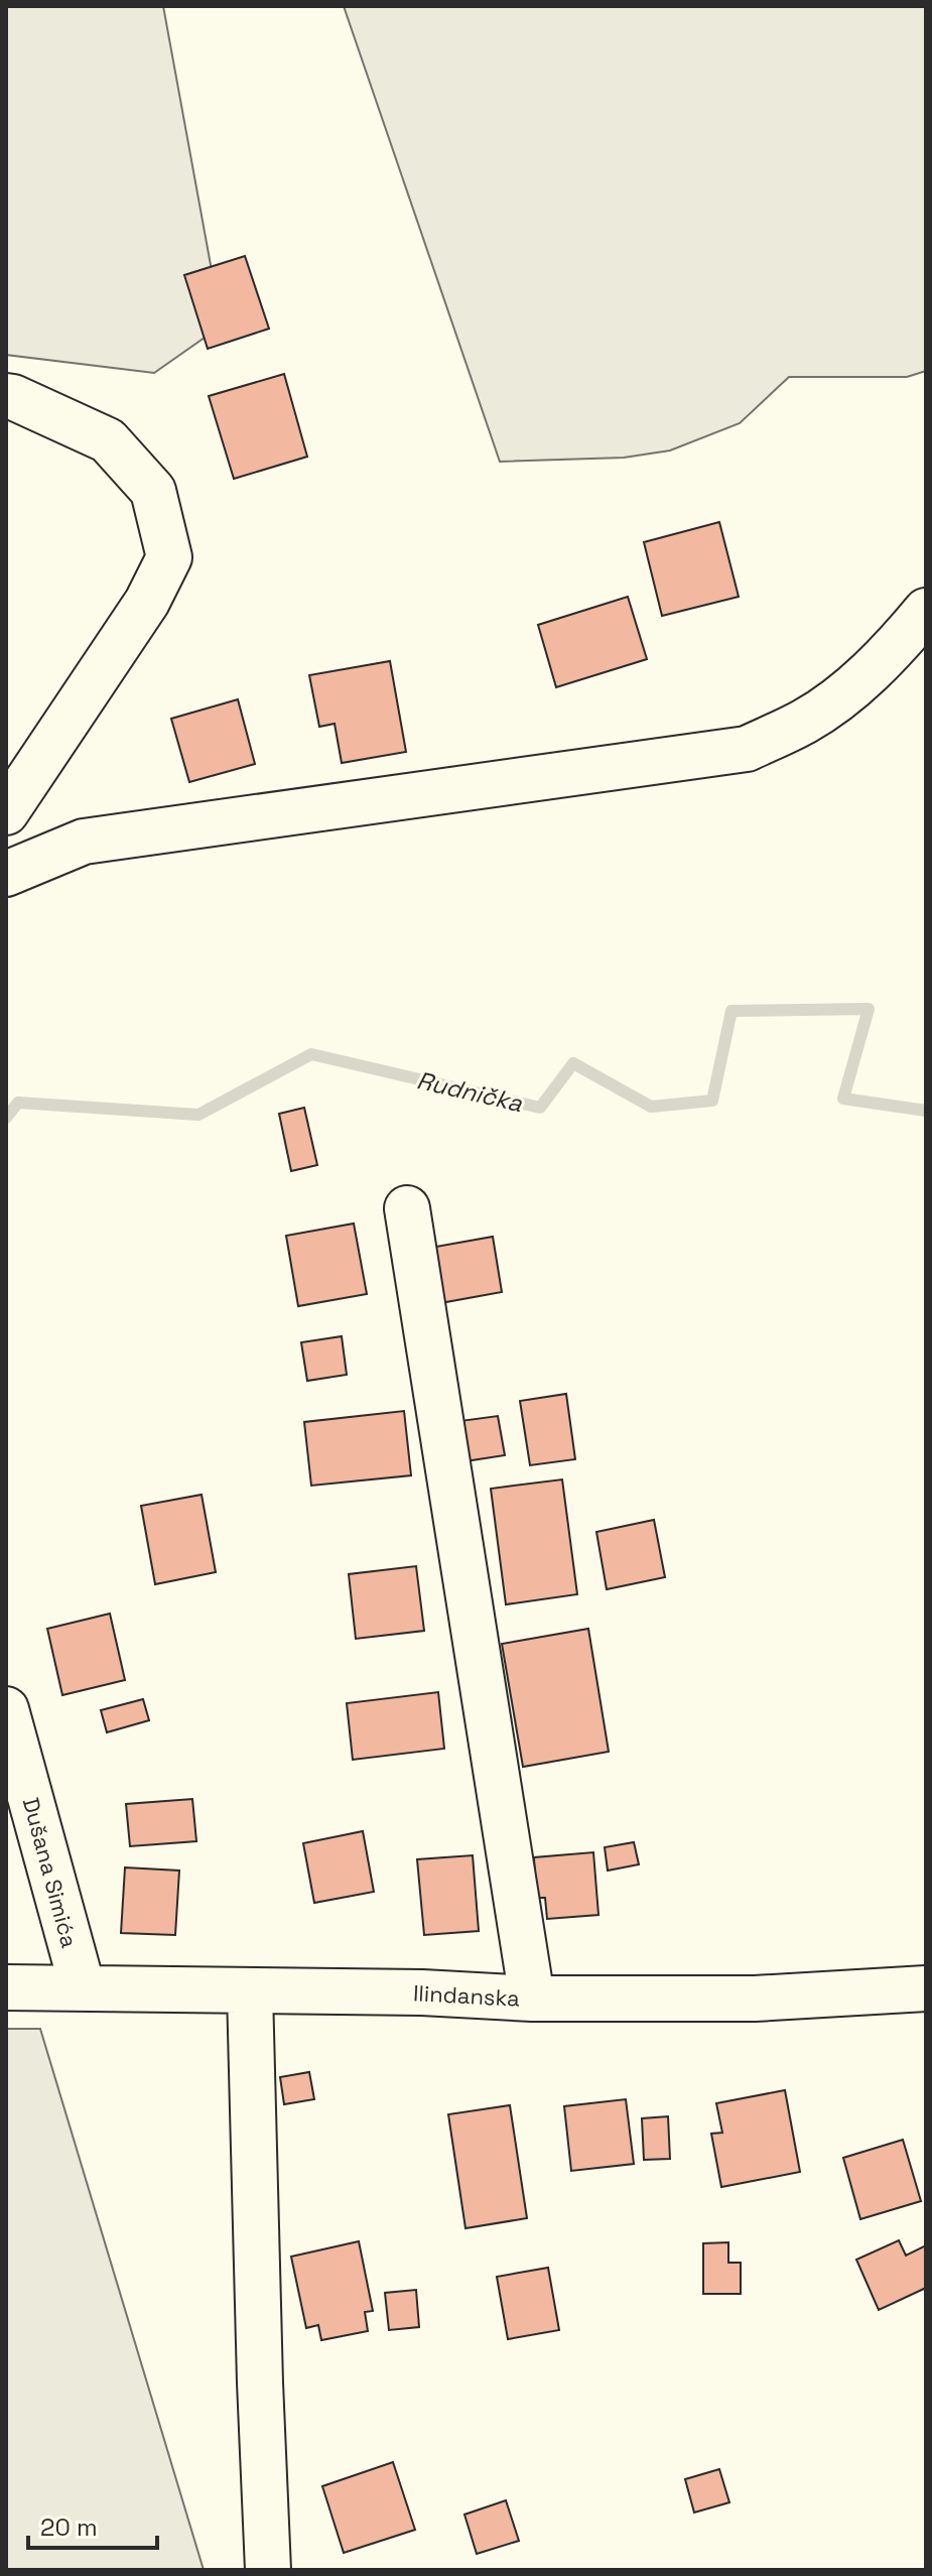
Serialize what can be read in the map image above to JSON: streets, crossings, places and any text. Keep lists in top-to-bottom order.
{
  "streets": {
    "street": ["Dušana Simića", "Ilindanska"]
  },
  "crossings": [
    ["Dušana Simića", "Ilindanska"]
  ],
  "water": ["Rudnička"],
  "scale_bar": "20 m"
}
